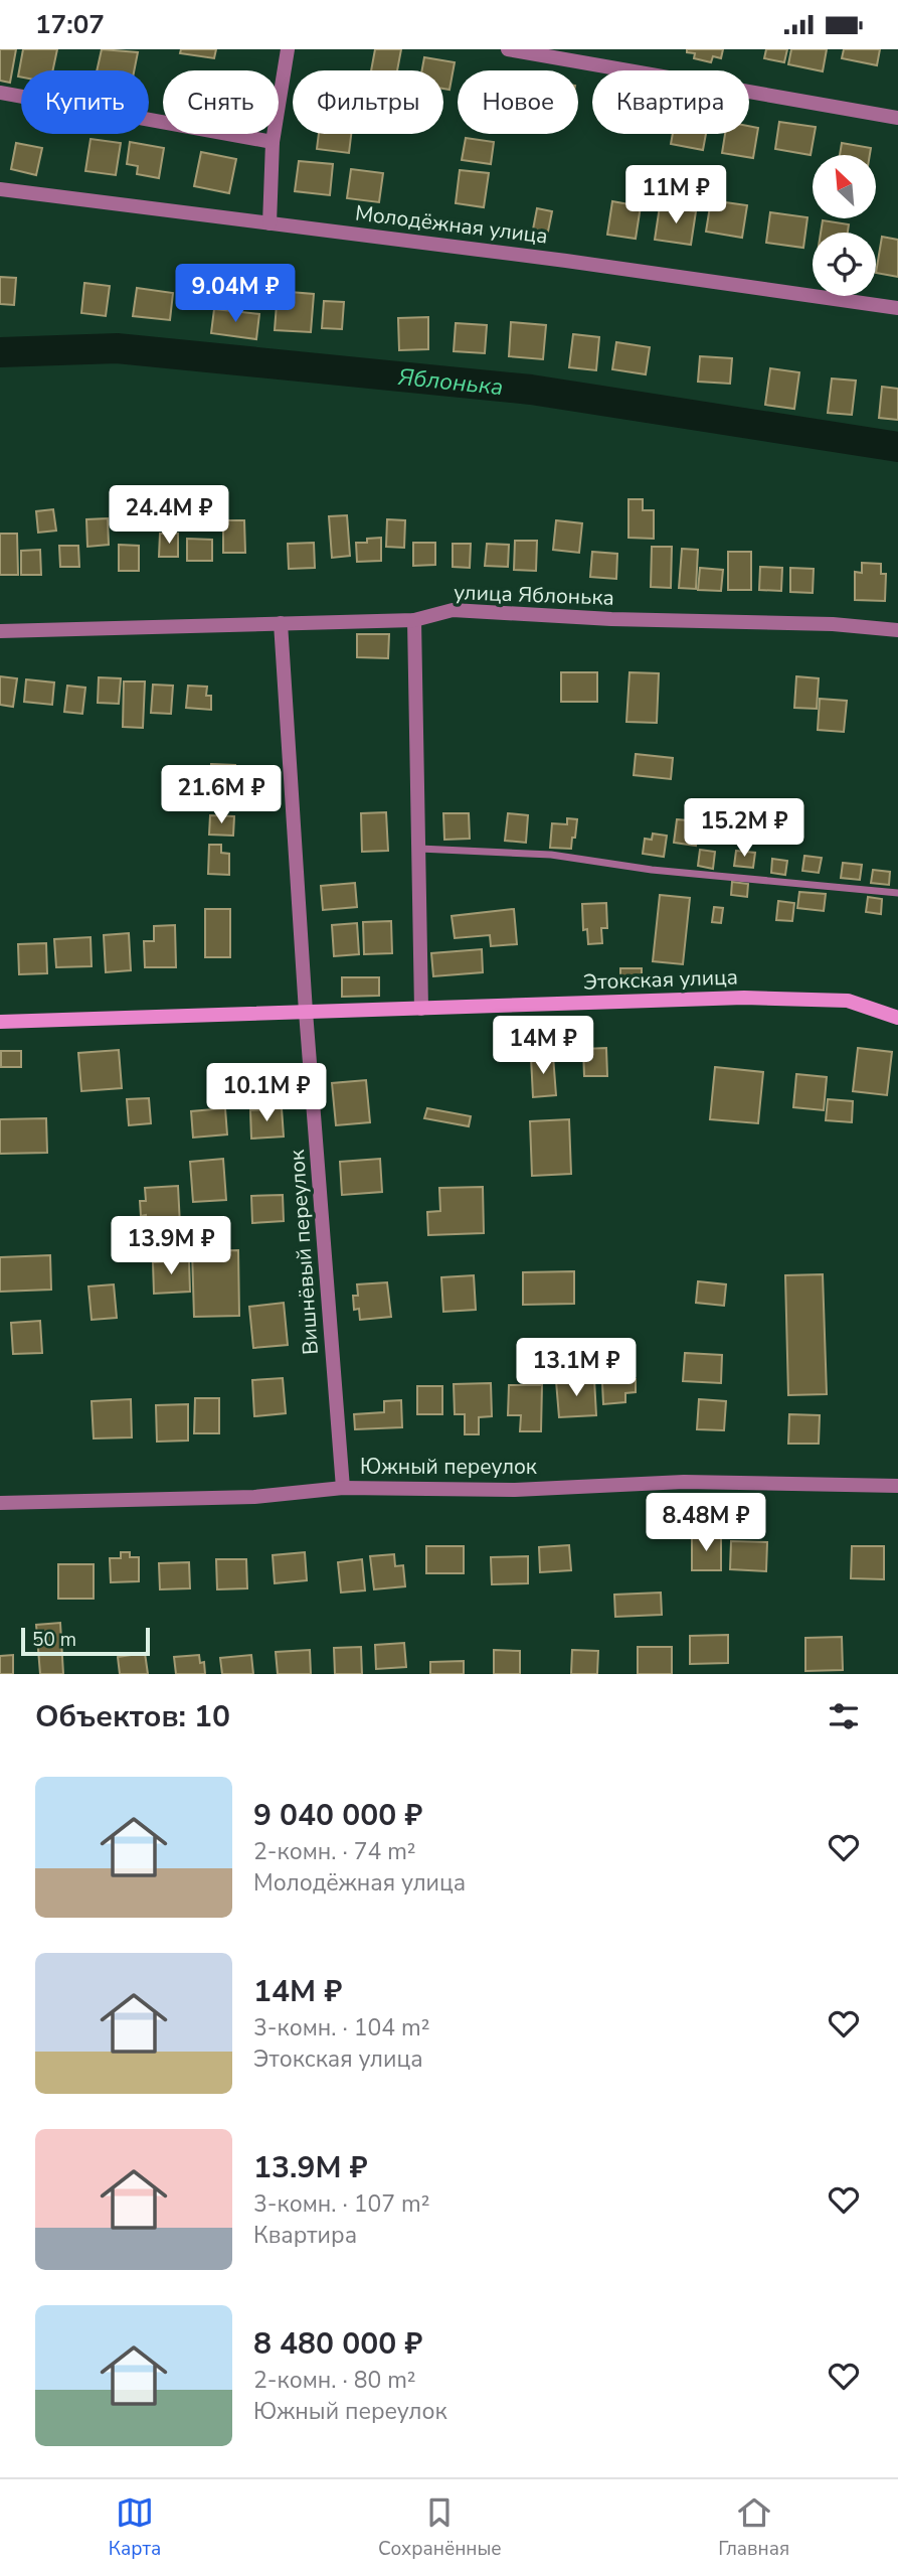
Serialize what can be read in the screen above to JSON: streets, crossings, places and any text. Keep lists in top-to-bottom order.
{
  "streets": {
    "main road": ["Этокская улица"],
    "street": [
      "Молодёжная улица",
      "улица Яблонька",
      "Вишнёвый переулок",
      "Южный переулок"
    ]
  },
  "crossings": [
    ["Этокская улица", "Вишнёвый переулок"],
    ["Вишнёвый переулок", "Южный переулок"]
  ],
  "water": ["Яблонька"],
  "scale_bar": "50 m",
  "north": "top left",
  "page": {
    "status": "17:07",
    "chip": [
      "Купить",
      "Снять",
      "Фильтры",
      "Новое",
      "Квартира"
    ],
    "price": [
      "11M ₽",
      "9.04M ₽",
      "24.4M ₽",
      "21.6M ₽",
      "15.2M ₽",
      "14M ₽",
      "10.1M ₽",
      "13.9M ₽",
      "13.1M ₽",
      "8.48M ₽"
    ],
    "scale": "50 m",
    "heading": "Объектов: 10",
    "list": [
      {
        "name": "9 040 000 ₽",
        "note": "2-комн. · 74 m² · Молодёжная улица"
      },
      {
        "name": "14M ₽",
        "note": "3-комн. · 104 m² · Этокская улица"
      },
      {
        "name": "13.9M ₽",
        "note": "3-комн. · 107 m² · Квартира"
      },
      {
        "name": "8 480 000 ₽",
        "note": "2-комн. · 80 m² · Южный переулок"
      }
    ],
    "tabs": ["Карта", "Сохранённые", "Главная"]
  }
}
